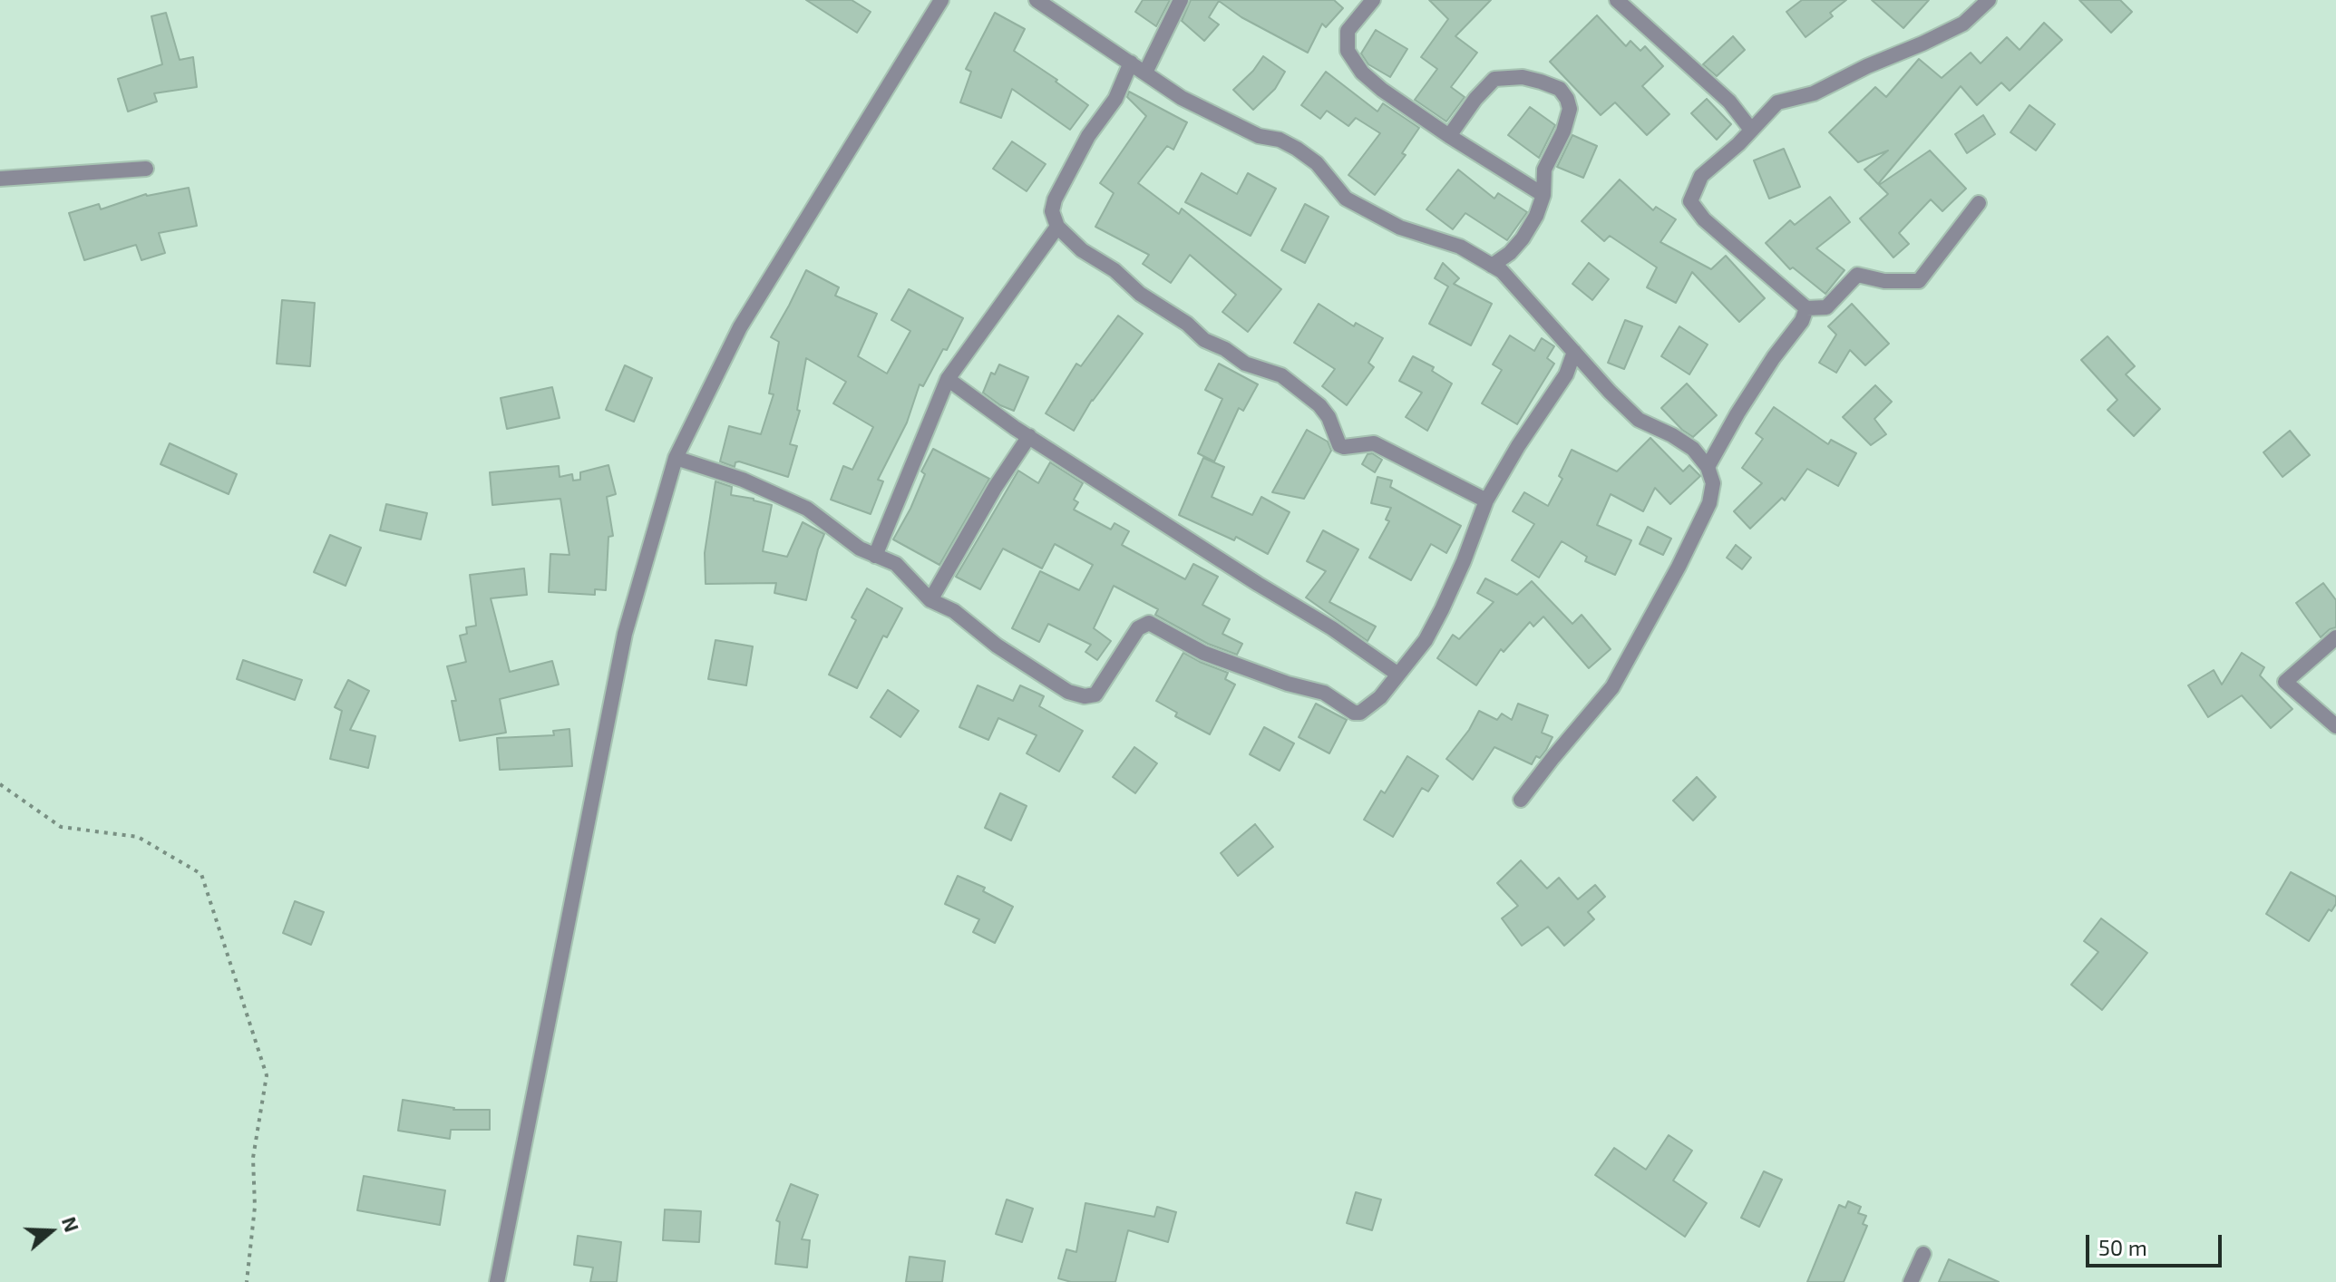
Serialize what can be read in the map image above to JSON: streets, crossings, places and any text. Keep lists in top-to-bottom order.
{
  "scale_bar": "50 m",
  "north": "right"
}
